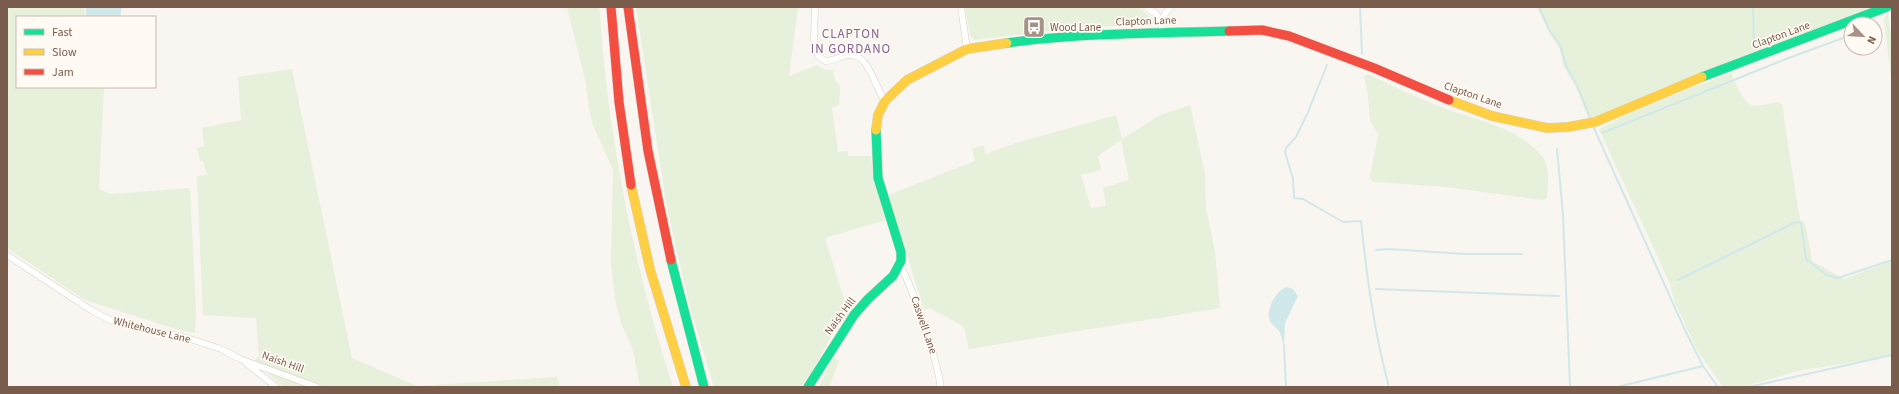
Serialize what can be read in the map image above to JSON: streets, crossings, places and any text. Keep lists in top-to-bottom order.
{
  "streets": {
    "main road": ["Clapton Lane", "Naish Hill"],
    "street": ["Caswell Lane", "Whitehouse Lane"]
  },
  "crossings": [
    ["Clapton Lane", "Naish Hill"],
    ["Clapton Lane", "Caswell Lane"],
    ["Naish Hill", "Caswell Lane"],
    ["Naish Hill", "Whitehouse Lane"]
  ],
  "districts": ["CLAPTON IN GORDANO"],
  "places": {
    "bus stop": ["Wood Lane"]
  },
  "legend": ["Fast", "Slow", "Jam"],
  "north": "bottom right"
}
